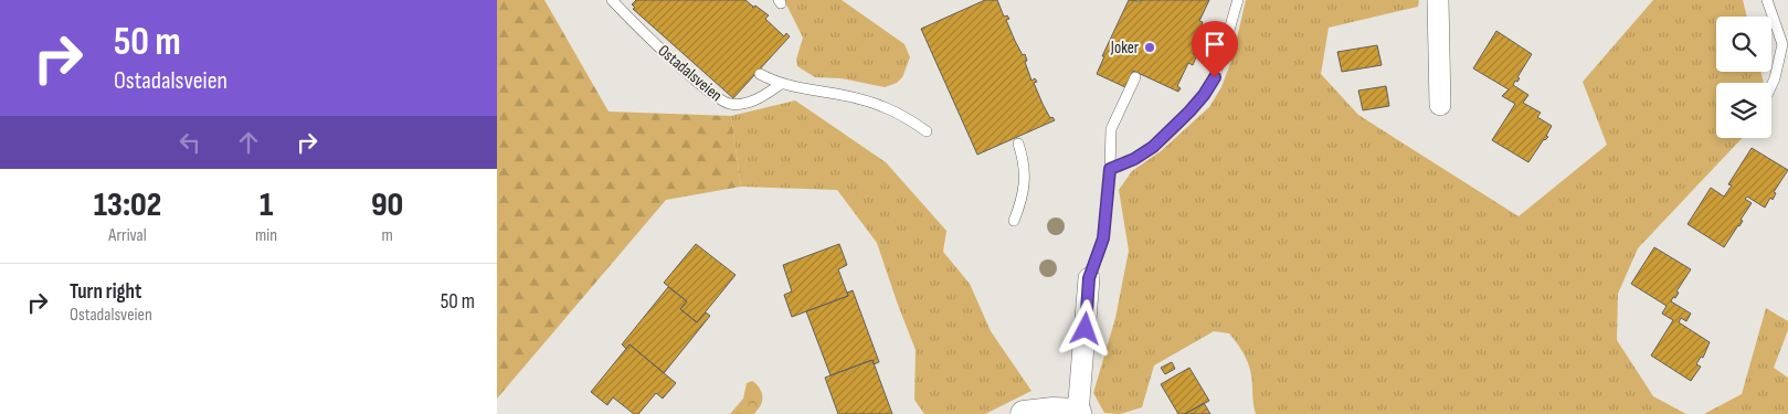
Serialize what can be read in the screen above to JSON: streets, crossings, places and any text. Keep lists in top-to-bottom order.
{
  "streets": {
    "lane": ["Ostadalsveien"]
  },
  "places": ["Joker"],
  "page": {
    "turn": ["50 m", "Ostadalsveien"],
    "eta": [
      "13:02",
      "Arrival",
      "1",
      "min",
      "90",
      "m"
    ],
    "list": [
      {
        "name": "Turn right",
        "note": "Ostadalsveien",
        "value": "50 m"
      }
    ]
  }
}
